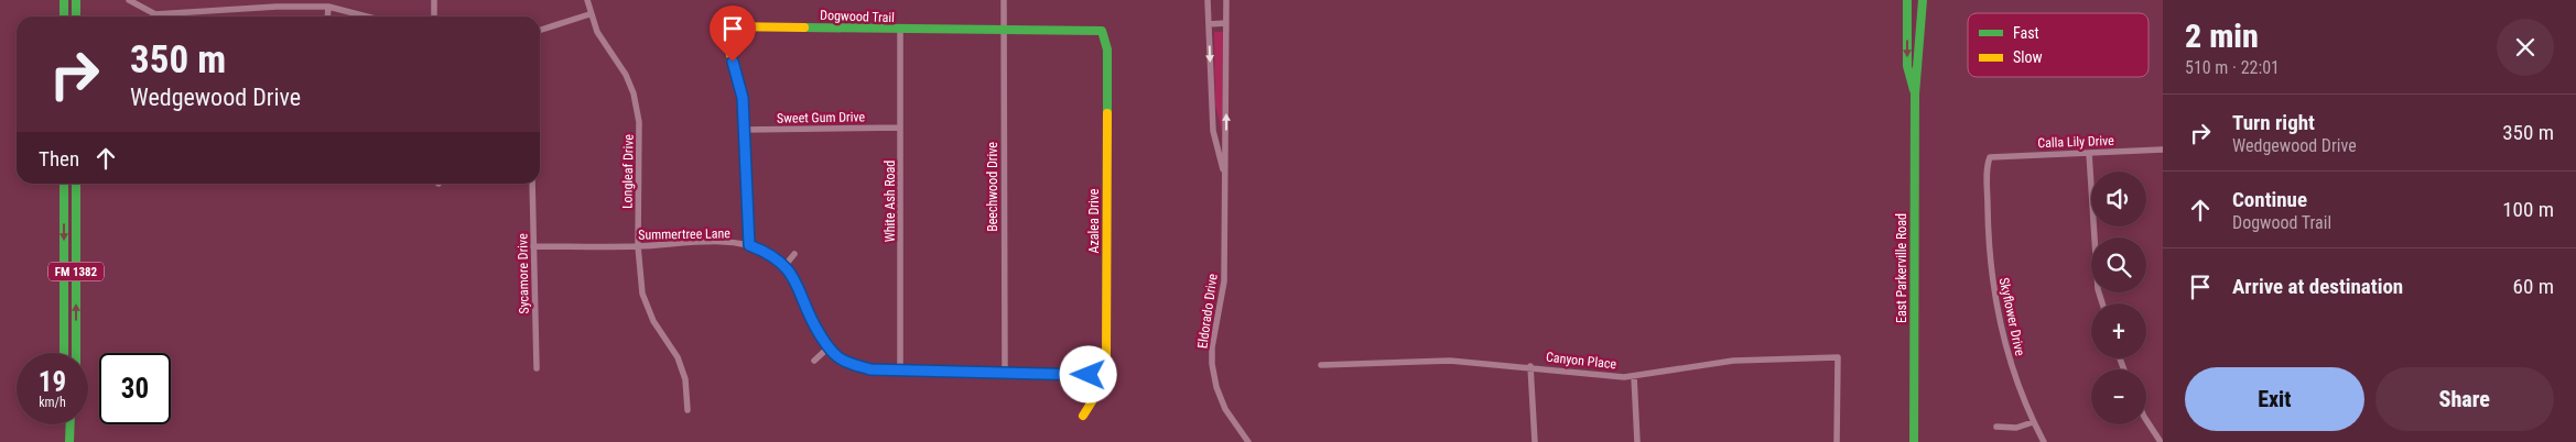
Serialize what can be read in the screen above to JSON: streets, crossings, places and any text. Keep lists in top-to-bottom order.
{
  "streets": {
    "street": [
      "Dogwood Trail",
      "Sweet Gum Drive",
      "Calla Lily Drive",
      "Longleaf Drive",
      "Beechwood Drive",
      "White Ash Road",
      "Azalea Drive",
      "Summertree Lane",
      "East Parkerville Road",
      "FM 1382",
      "Sycamore Drive",
      "Eldorado Drive",
      "Skyflower Drive",
      "Canyon Place"
    ]
  },
  "crossings": [
    ["Dogwood Trail", "Sweet Gum Drive"],
    ["Dogwood Trail", "Beechwood Drive"],
    ["Dogwood Trail", "White Ash Road"],
    ["Dogwood Trail", "Azalea Drive"],
    ["Sweet Gum Drive", "White Ash Road"],
    ["Calla Lily Drive", "Skyflower Drive"],
    ["Longleaf Drive", "Summertree Lane"],
    ["Beechwood Drive", "Summertree Lane"],
    ["White Ash Road", "Summertree Lane"],
    ["Azalea Drive", "Summertree Lane"],
    ["Summertree Lane", "Sycamore Drive"]
  ],
  "legend": ["Fast", "Slow"],
  "page": {
    "heading": ["2 min", "510 m · 22:01"],
    "turn": ["350 m", "Wedgewood Drive"],
    "list": [
      {
        "name": "Turn right",
        "note": "Wedgewood Drive",
        "value": "350 m"
      },
      {
        "name": "Continue",
        "note": "Dogwood Trail",
        "value": "100 m"
      },
      {
        "name": "Arrive at destination",
        "value": "60 m"
      }
    ],
    "then": "Then",
    "map_buttons": ["+", "−"],
    "speed": "19 km/h",
    "limit": "30",
    "buttons": ["Exit", "Share"]
  }
}
